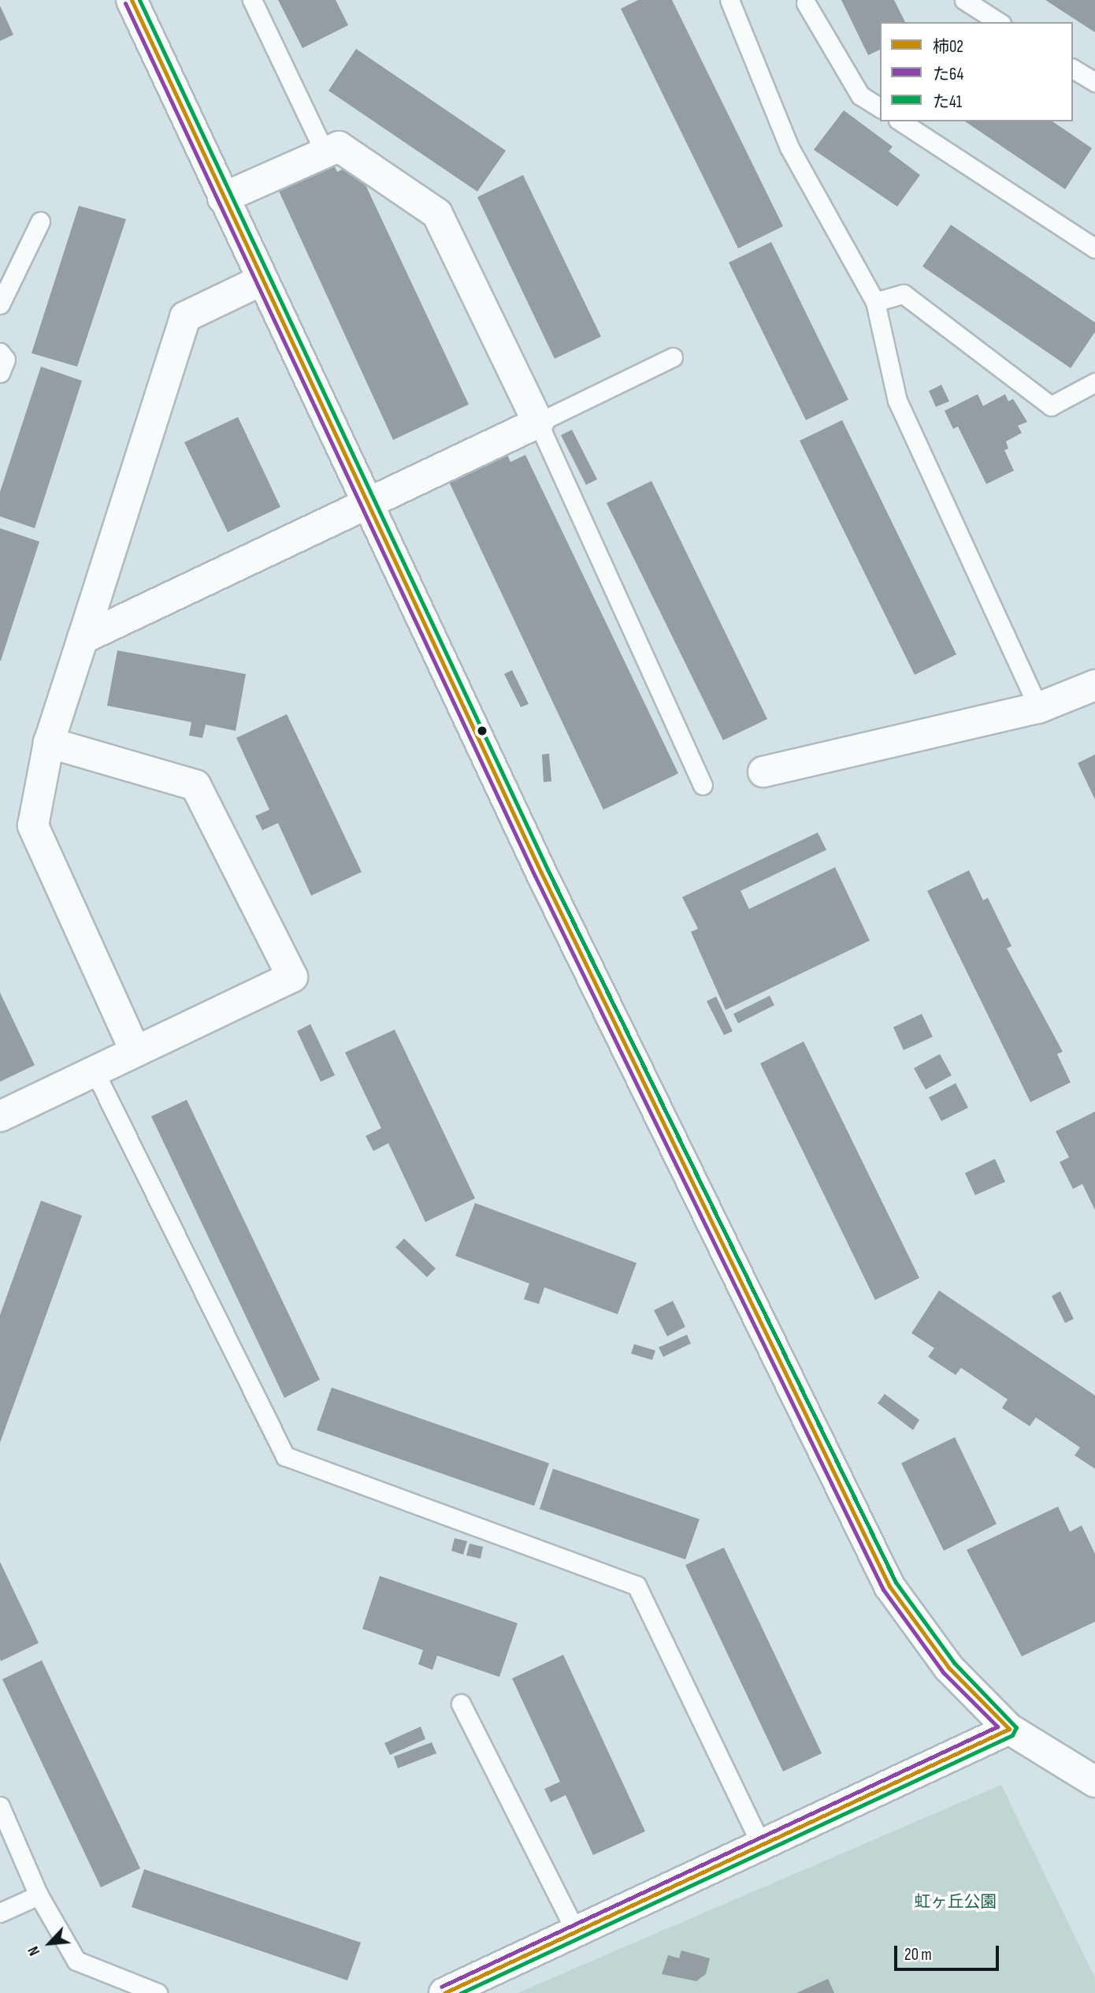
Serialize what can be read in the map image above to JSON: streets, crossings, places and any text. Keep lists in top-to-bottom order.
{
  "parks": ["虹ヶ丘公園"],
  "lines": ["transit line 柿02", "transit line た41", "transit line た64"],
  "legend": ["柿02", "た64", "た41"],
  "scale_bar": "20 m",
  "north": "bottom left"
}
